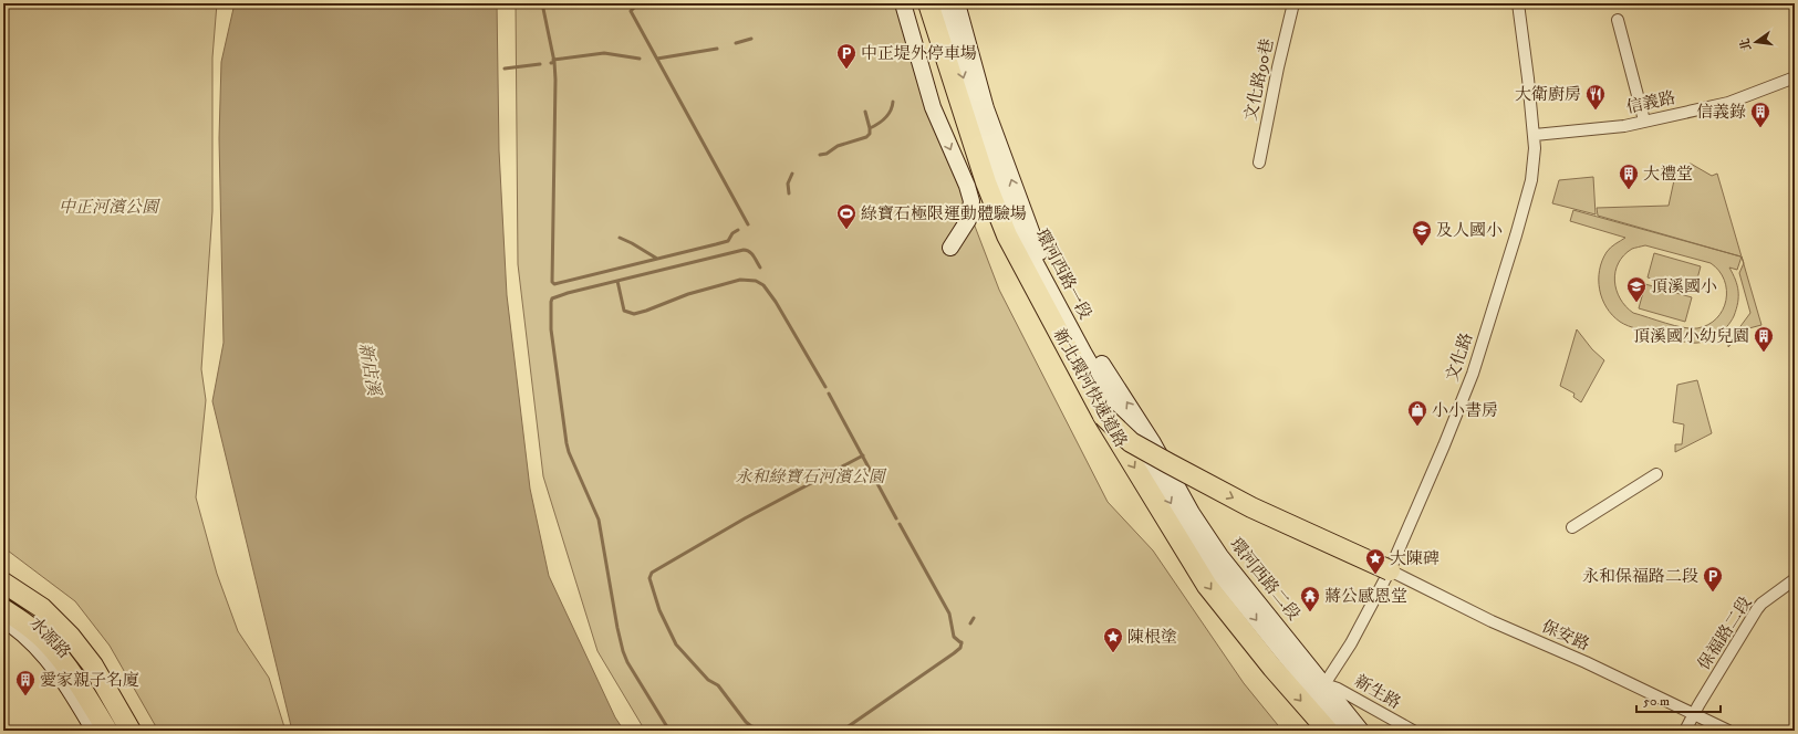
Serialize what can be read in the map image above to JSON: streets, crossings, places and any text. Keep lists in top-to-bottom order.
{
  "streets": {
    "highway": ["新北環河快速道路"],
    "main road": ["環河西路一段", "環河西路二段", "水源路"],
    "street": [
      "文化路90巷",
      "信義路",
      "文化路",
      "保福路二段",
      "保安路",
      "新生路"
    ]
  },
  "crossings": [
    ["信義路", "文化路"],
    ["環河西路一段", "環河西路二段"],
    ["文化路", "環河西路二段"],
    ["文化路", "保安路"],
    ["文化路", "新生路"],
    ["環河西路二段", "新生路"],
    ["保福路二段", "保安路"]
  ],
  "one_way": ["新北環河快速道路"],
  "water": ["新店溪"],
  "parks": ["中正河濱公園", "永和綠寶石河濱公園"],
  "places": {
    "parking": ["中正堤外停車場", "永和保福路二段"],
    "restaurant": ["大衛廚房"],
    "building": [
      "信義錄",
      "大禮堂",
      "頂溪國小幼兒園",
      "愛家親子名廈"
    ],
    "sports": ["綠寶石極限運動體驗場"],
    "school or university": ["及人國小", "頂溪國小"],
    "shop": ["小小書房"],
    "place": ["大陳碑", "陳根塗"],
    "temple": ["蔣公感恩堂"]
  },
  "scale_bar": "50 m",
  "north": "left"
}
